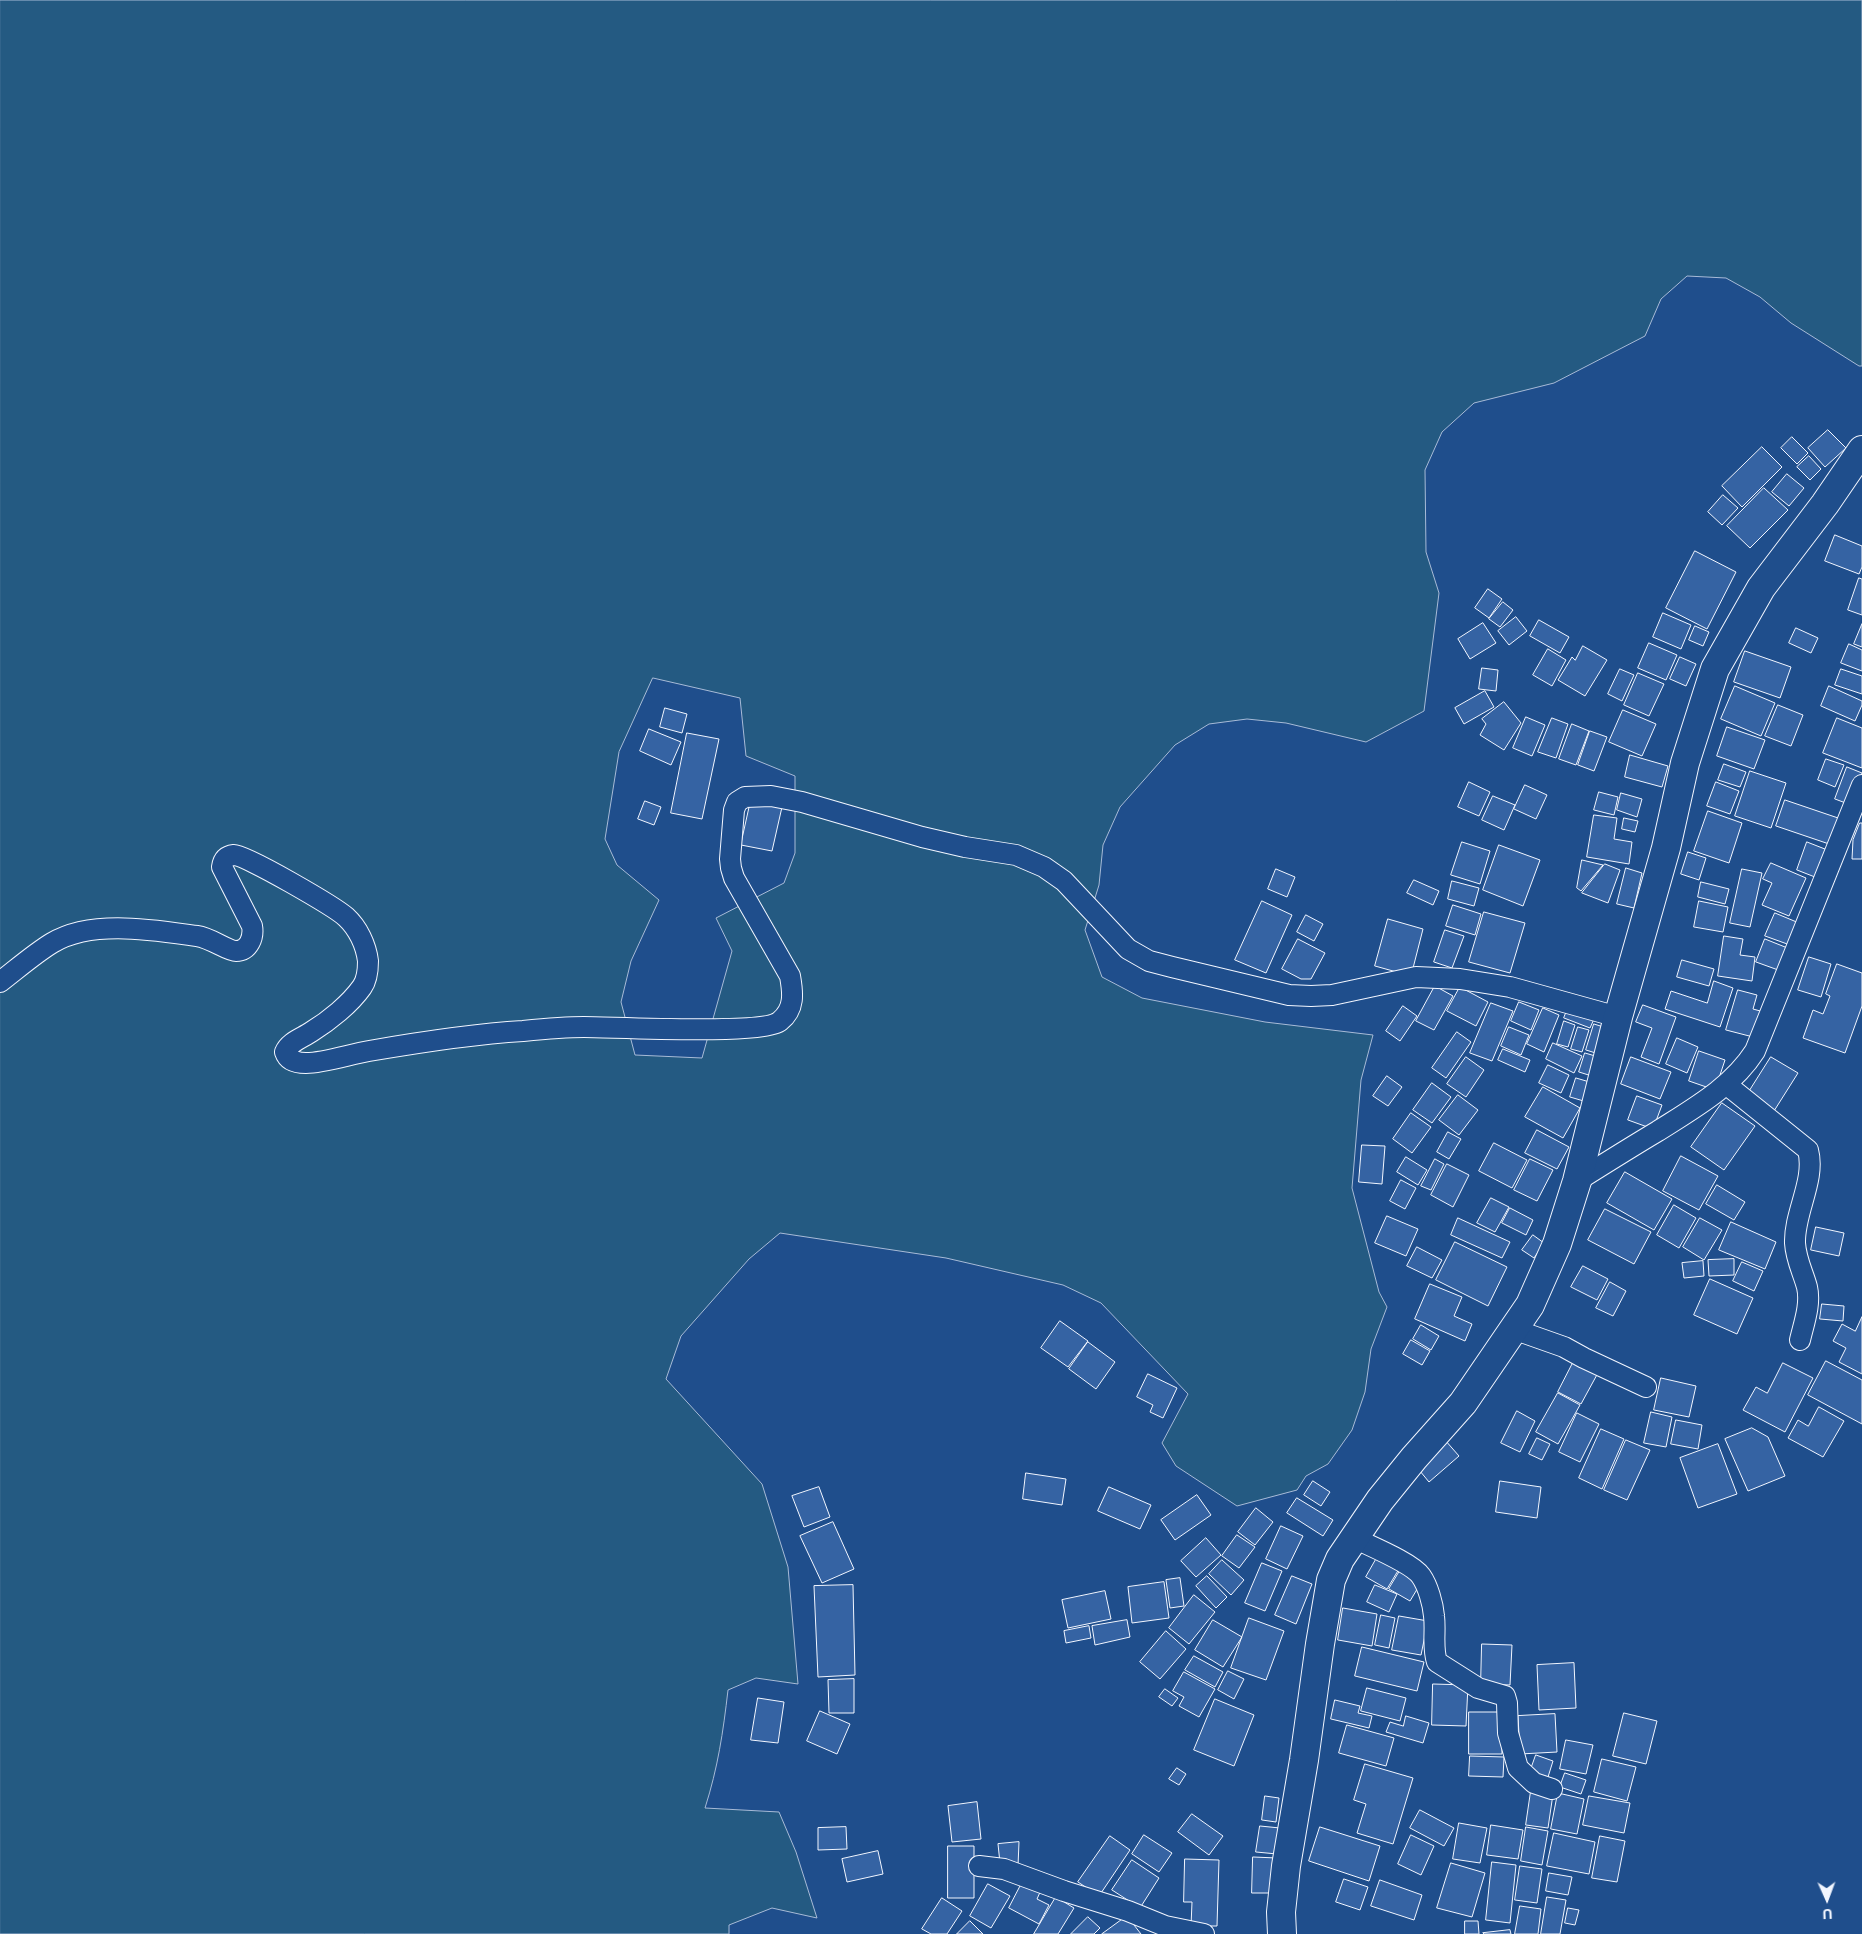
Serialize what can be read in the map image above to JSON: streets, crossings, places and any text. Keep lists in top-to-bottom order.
{
  "north": "bottom"
}
